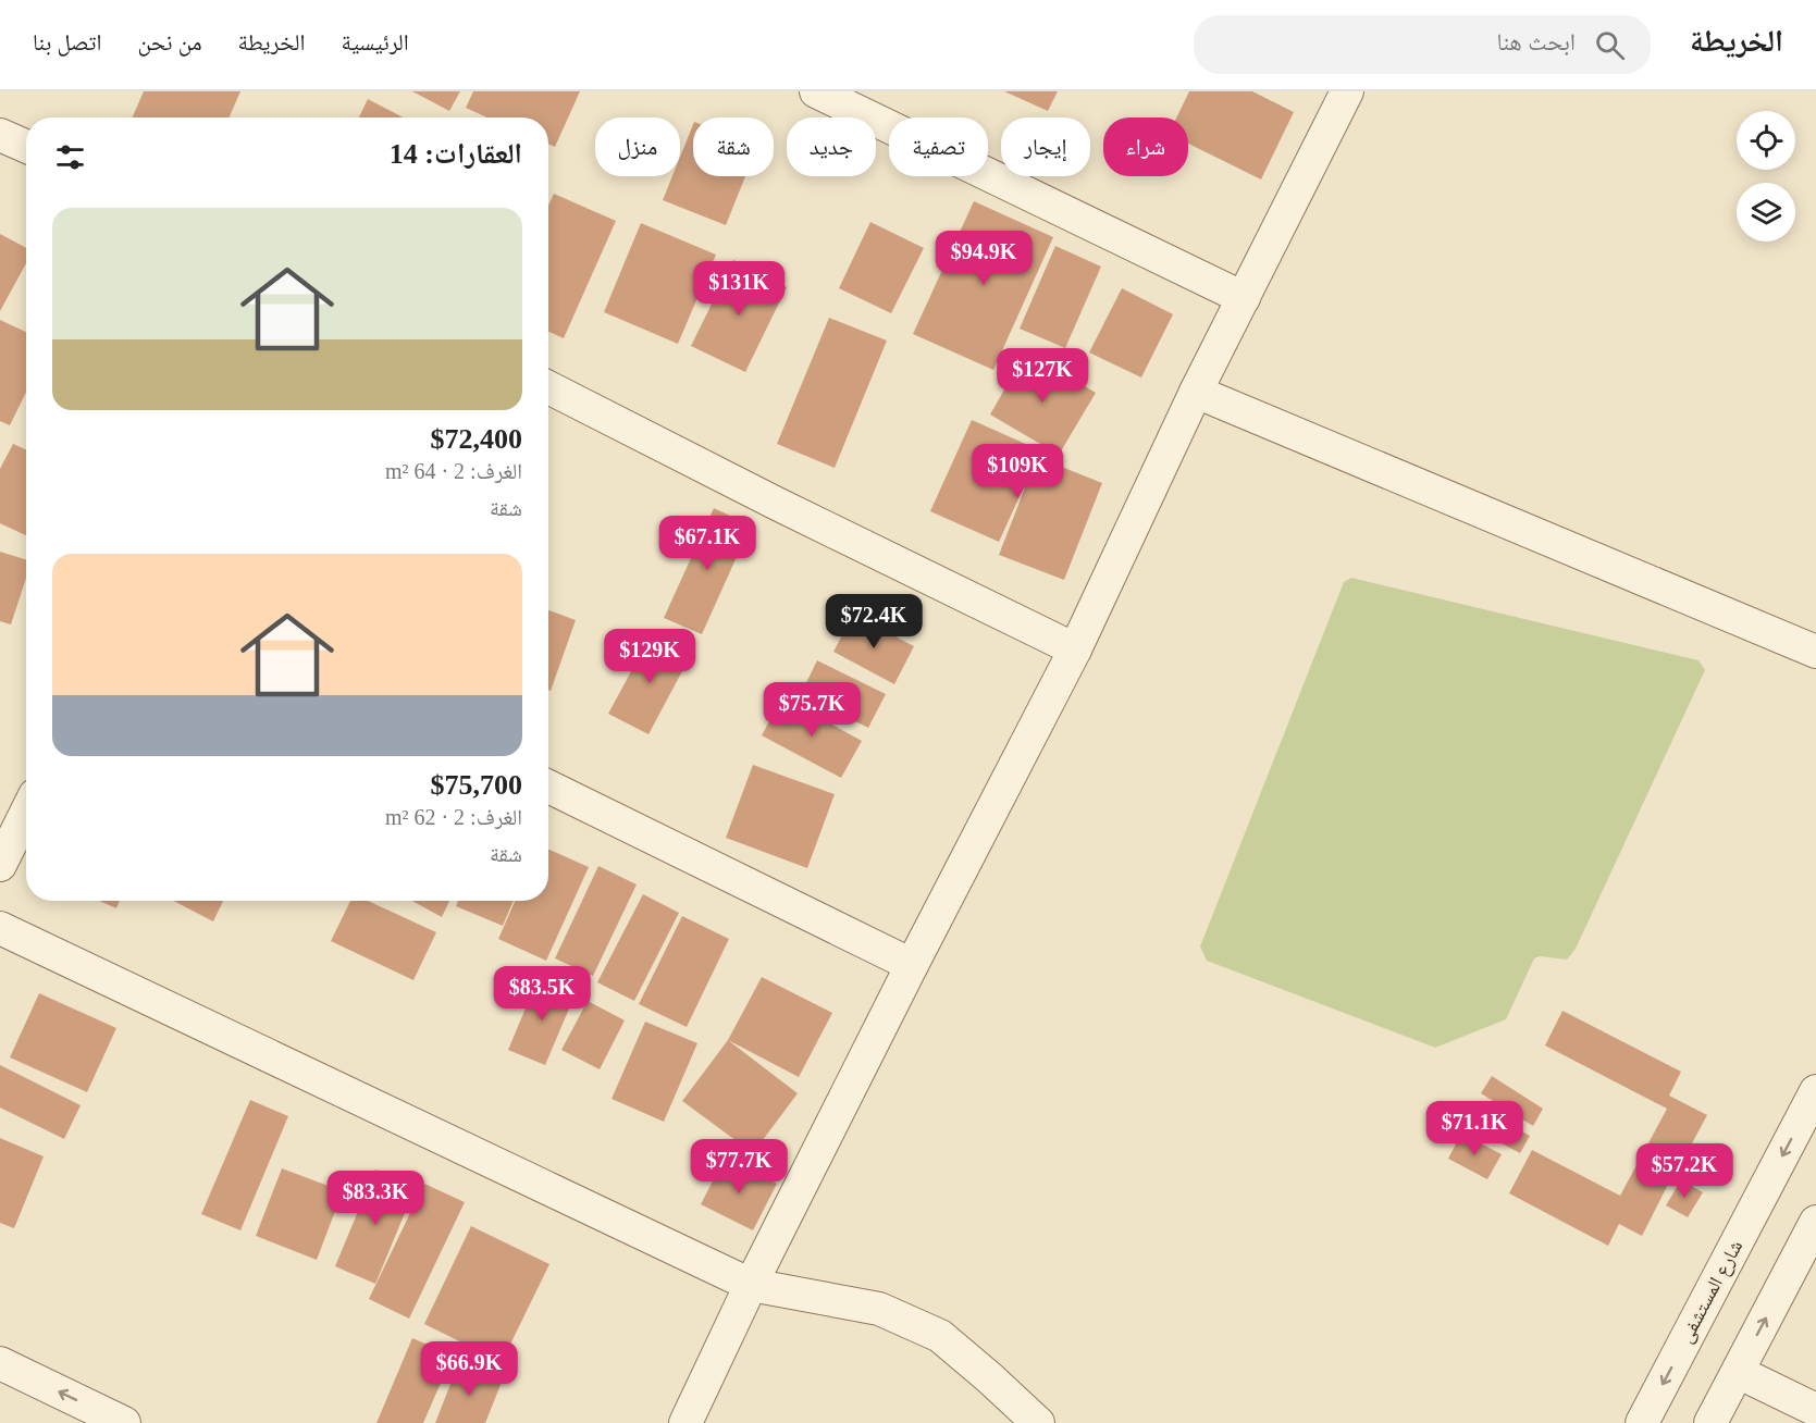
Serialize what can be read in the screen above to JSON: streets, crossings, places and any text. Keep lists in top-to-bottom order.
{
  "streets": {
    "street": ["شارع المستشفى"]
  },
  "page": {
    "header": "الخريطة",
    "search": "ابحث هنا",
    "nav": [
      "الرئيسية",
      "الخريطة",
      "من نحن",
      "اتصل بنا"
    ],
    "chip": [
      "شراء",
      "إيجار",
      "تصفية",
      "جديد",
      "شقة",
      "منزل"
    ],
    "heading": "العقارات: 14",
    "list": [
      {
        "name": "$72,400",
        "note": "الغرف: 2 · 64 m² · شقة"
      },
      {
        "name": "$75,700",
        "note": "الغرف: 2 · 62 m² · شقة"
      }
    ],
    "price": [
      "$94.9K",
      "$131K",
      "$127K",
      "$109K",
      "$67.1K",
      "$72.4K",
      "$129K",
      "$75.7K",
      "$83.5K",
      "$71.1K",
      "$77.7K",
      "$57.2K",
      "$83.3K",
      "$66.9K"
    ]
  }
}
